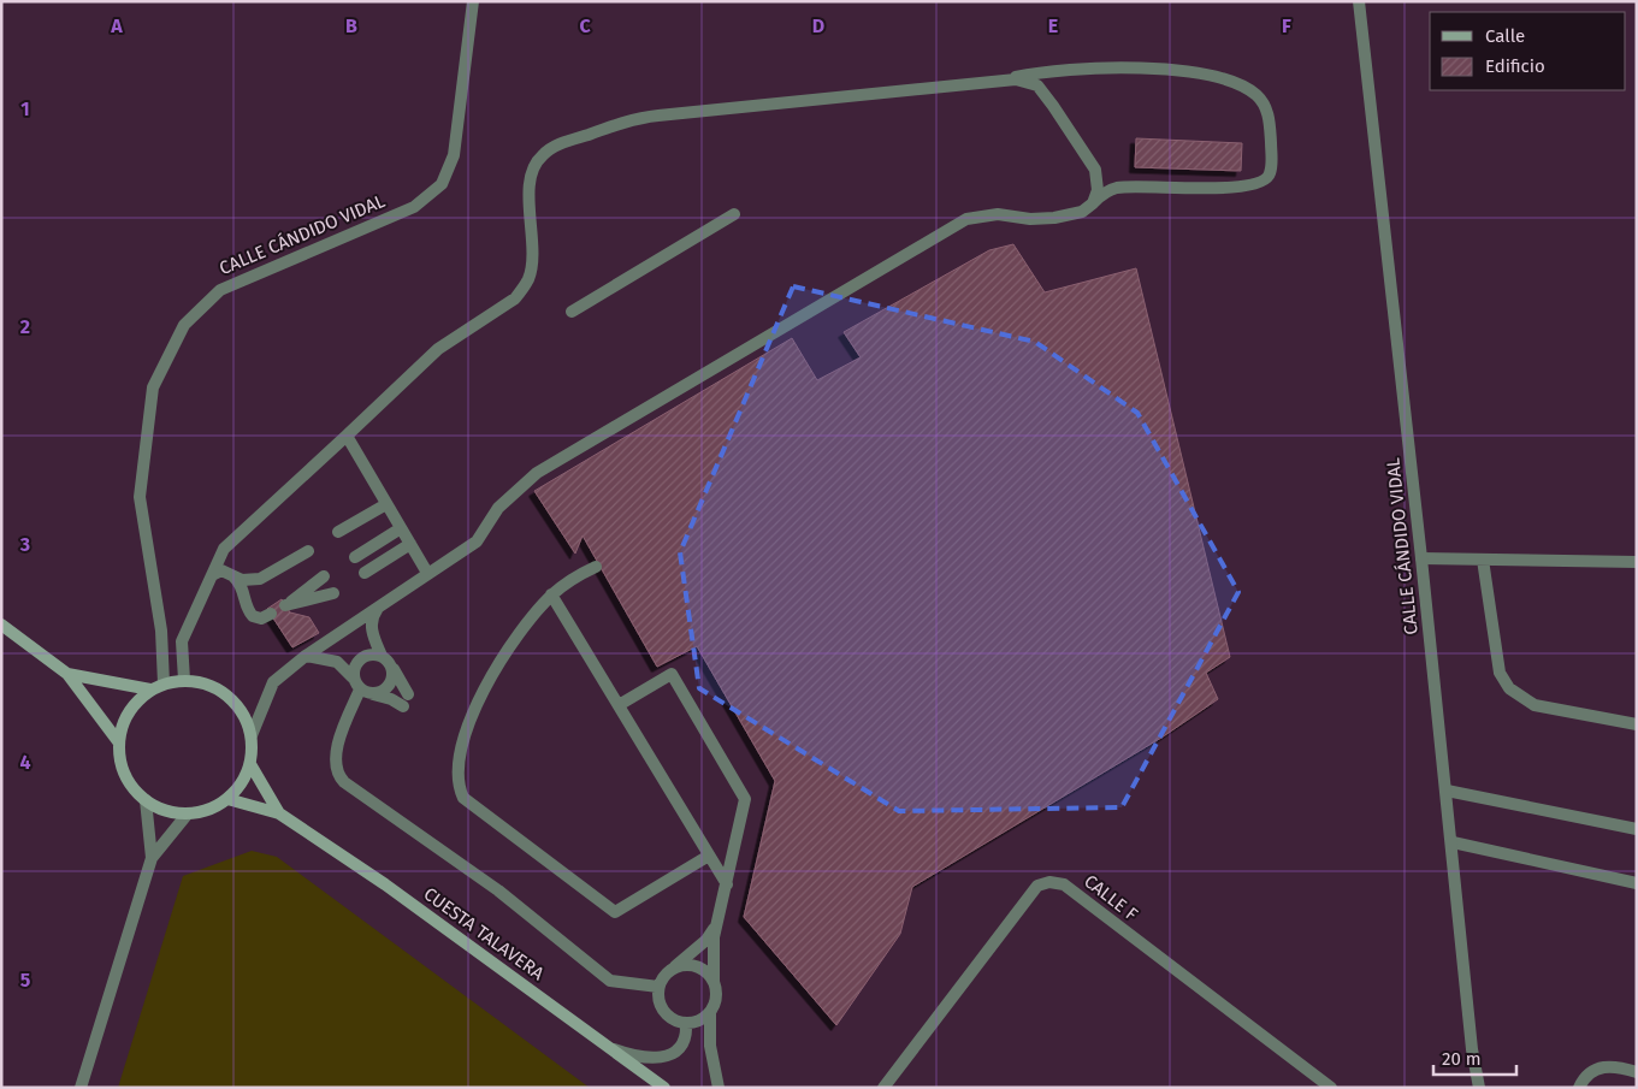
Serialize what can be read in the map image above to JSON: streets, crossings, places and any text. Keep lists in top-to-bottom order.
{
  "streets": {
    "main road": ["CUESTA TALAVERA"],
    "street": ["CALLE CÁNDIDO VIDAL", "CALLE F"]
  },
  "crossings": [
    ["CALLE CÁNDIDO VIDAL", "CUESTA TALAVERA"]
  ],
  "legend": ["Calle", "Edificio"],
  "scale_bar": "20 m",
  "grid": {
    "columns": [
      "A",
      "B",
      "C",
      "D",
      "E",
      "F"
    ],
    "rows": [
      "1",
      "2",
      "3",
      "4",
      "5"
    ]
  }
}
